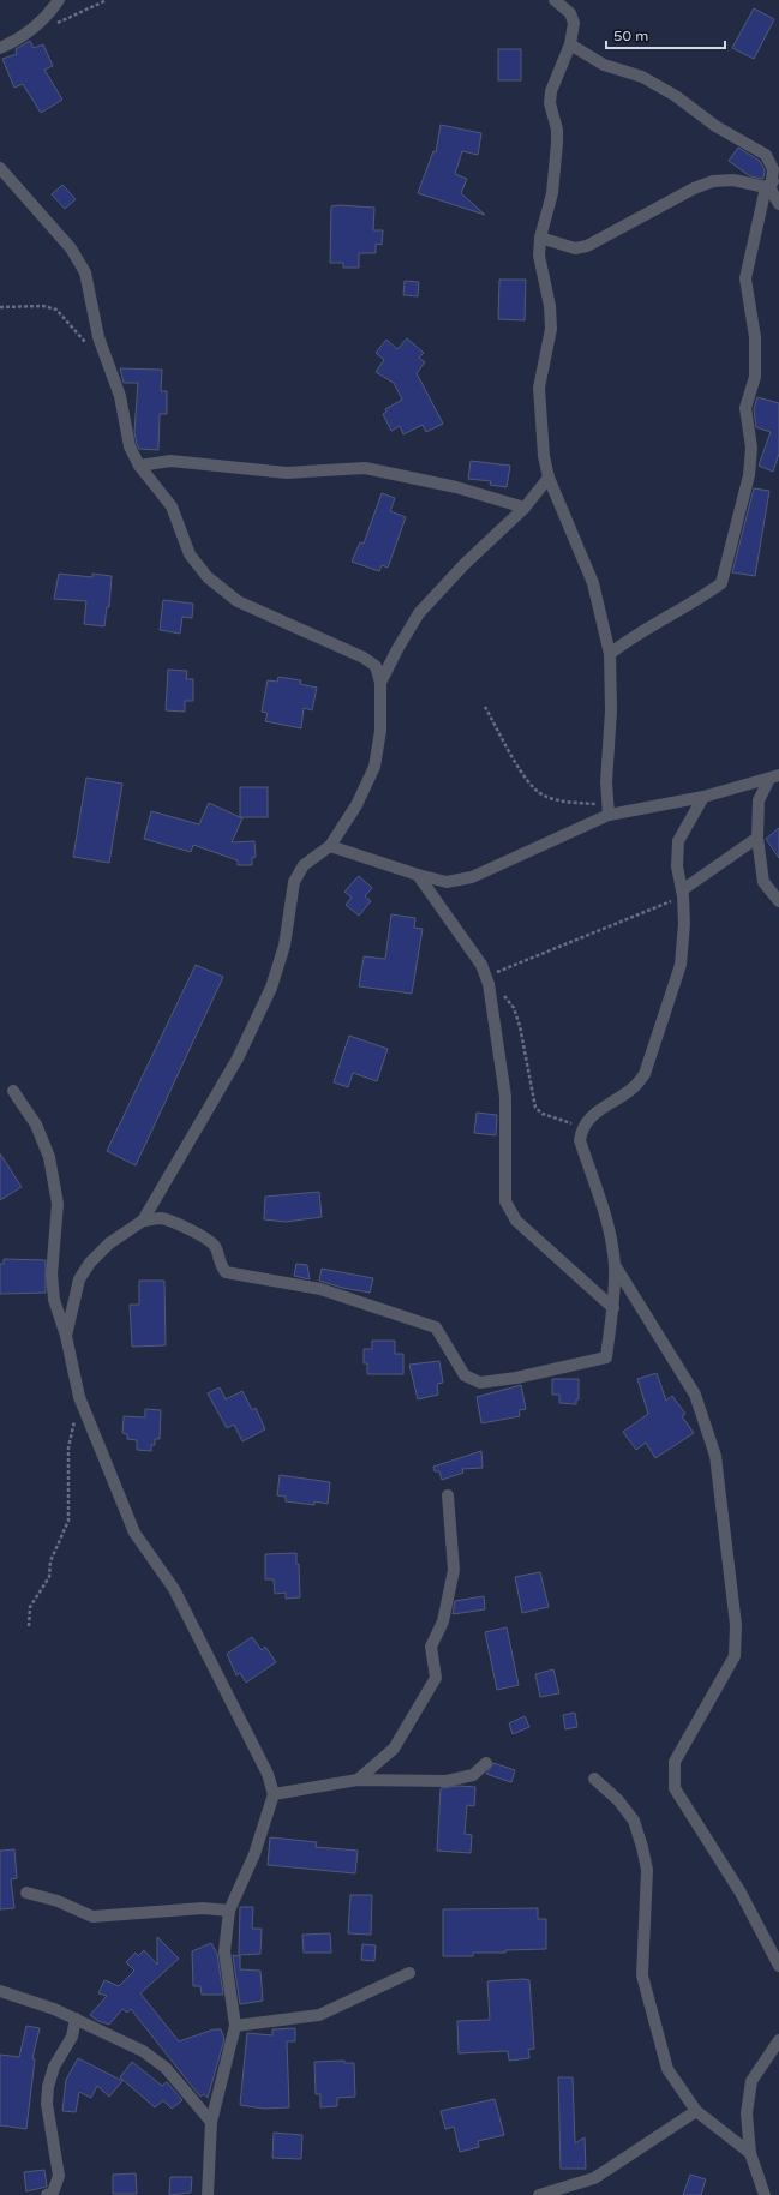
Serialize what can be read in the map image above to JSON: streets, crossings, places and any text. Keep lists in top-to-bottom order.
{
  "scale_bar": "50 m"
}
